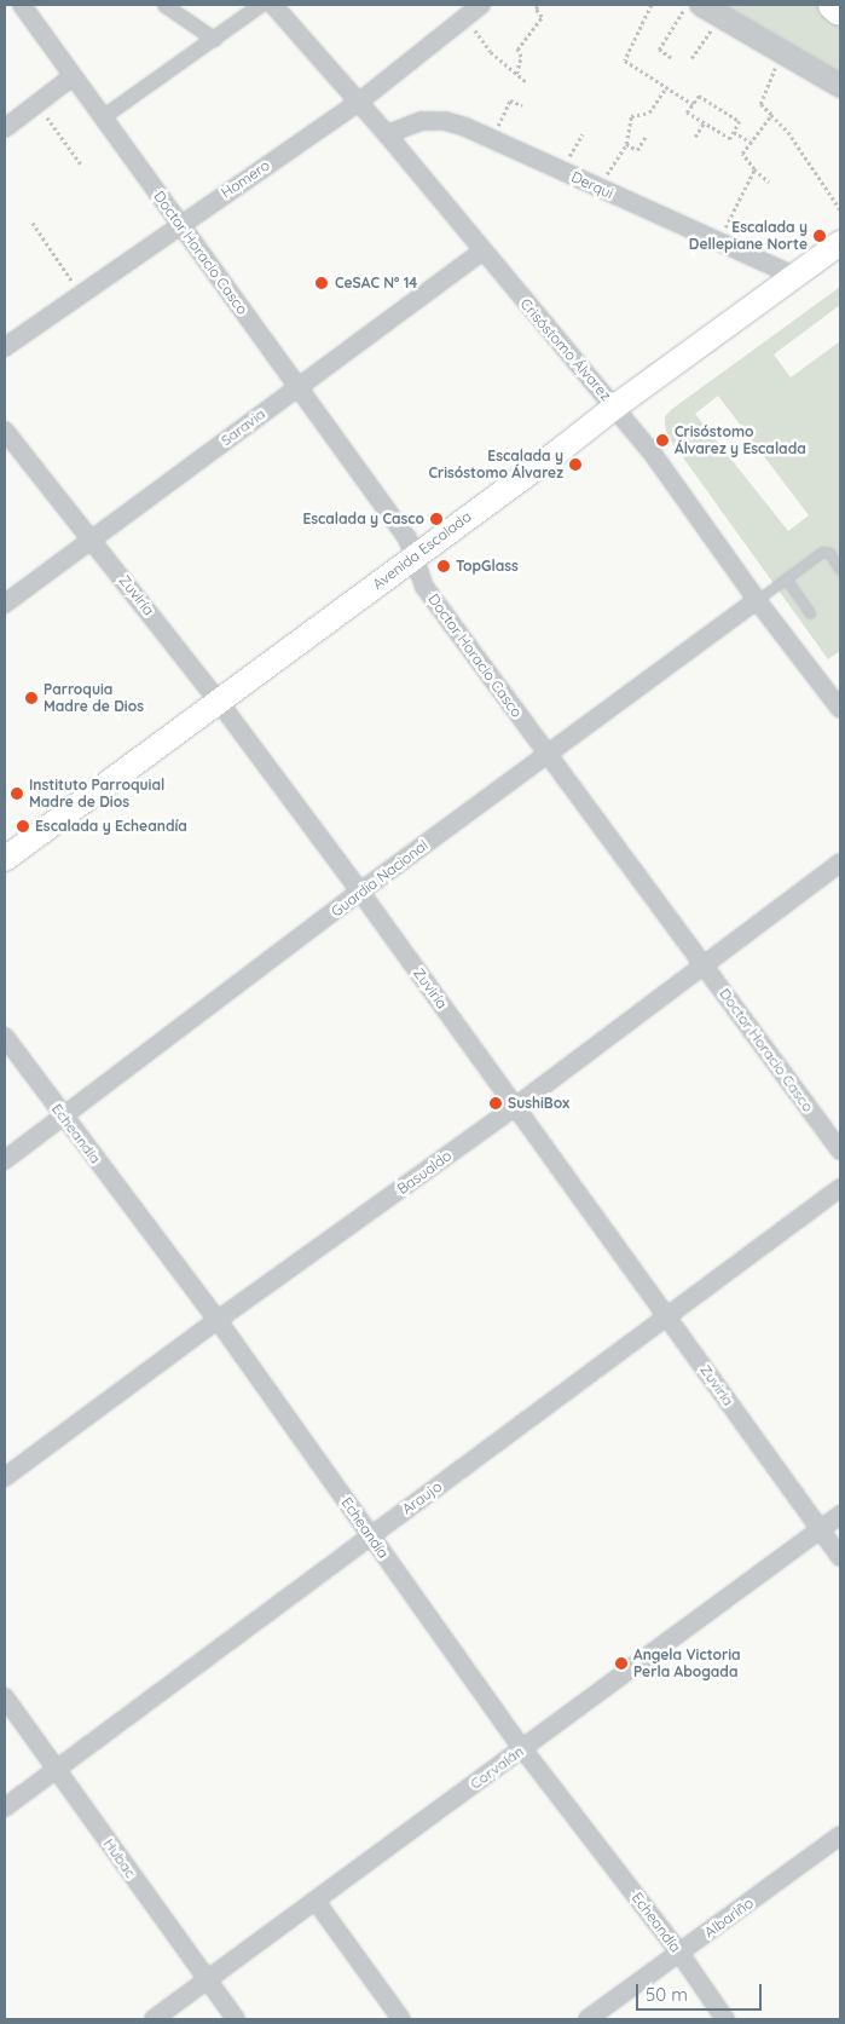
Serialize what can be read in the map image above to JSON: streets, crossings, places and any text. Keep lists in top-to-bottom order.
{
  "streets": {
    "main road": ["Avenida Escalada"],
    "street": [
      "Homero",
      "Derqui",
      "Doctor Horacio Casco",
      "Crisóstomo Álvarez",
      "Saravia",
      "Zuviría",
      "Guardia Nacional",
      "Echeandía",
      "Basualdo",
      "Araujo",
      "Corvalán",
      "Hubac",
      "Albariño"
    ]
  },
  "crossings": [
    ["Homero", "Doctor Horacio Casco"],
    ["Homero", "Crisóstomo Álvarez"],
    ["Derqui", "Crisóstomo Álvarez"],
    ["Derqui", "Avenida Escalada"],
    ["Doctor Horacio Casco", "Saravia"],
    ["Doctor Horacio Casco", "Avenida Escalada"],
    ["Doctor Horacio Casco", "Guardia Nacional"],
    ["Doctor Horacio Casco", "Basualdo"],
    ["Crisóstomo Álvarez", "Saravia"],
    ["Crisóstomo Álvarez", "Avenida Escalada"],
    ["Crisóstomo Álvarez", "Guardia Nacional"],
    ["Saravia", "Zuviría"],
    ["Avenida Escalada", "Zuviría"],
    ["Zuviría", "Guardia Nacional"],
    ["Zuviría", "Basualdo"],
    ["Zuviría", "Araujo"],
    ["Zuviría", "Corvalán"],
    ["Guardia Nacional", "Echeandía"],
    ["Echeandía", "Basualdo"],
    ["Echeandía", "Araujo"],
    ["Echeandía", "Corvalán"],
    ["Echeandía", "Albariño"],
    ["Araujo", "Hubac"],
    ["Corvalán", "Hubac"]
  ],
  "places": [
    "Escalada y Dellepiane Norte",
    "CeSAC Nº 14",
    "Crisóstomo Álvarez y Escalada",
    "Escalada y Crisóstomo Álvarez",
    "Escalada y Casco",
    "TopGlass",
    "Parroquia Madre de Dios",
    "Instituto Parroquial Madre de Dios",
    "Escalada y Echeandía",
    "SushiBox",
    "Angela Victoria Perla Abogada"
  ],
  "scale_bar": "50 m"
}
